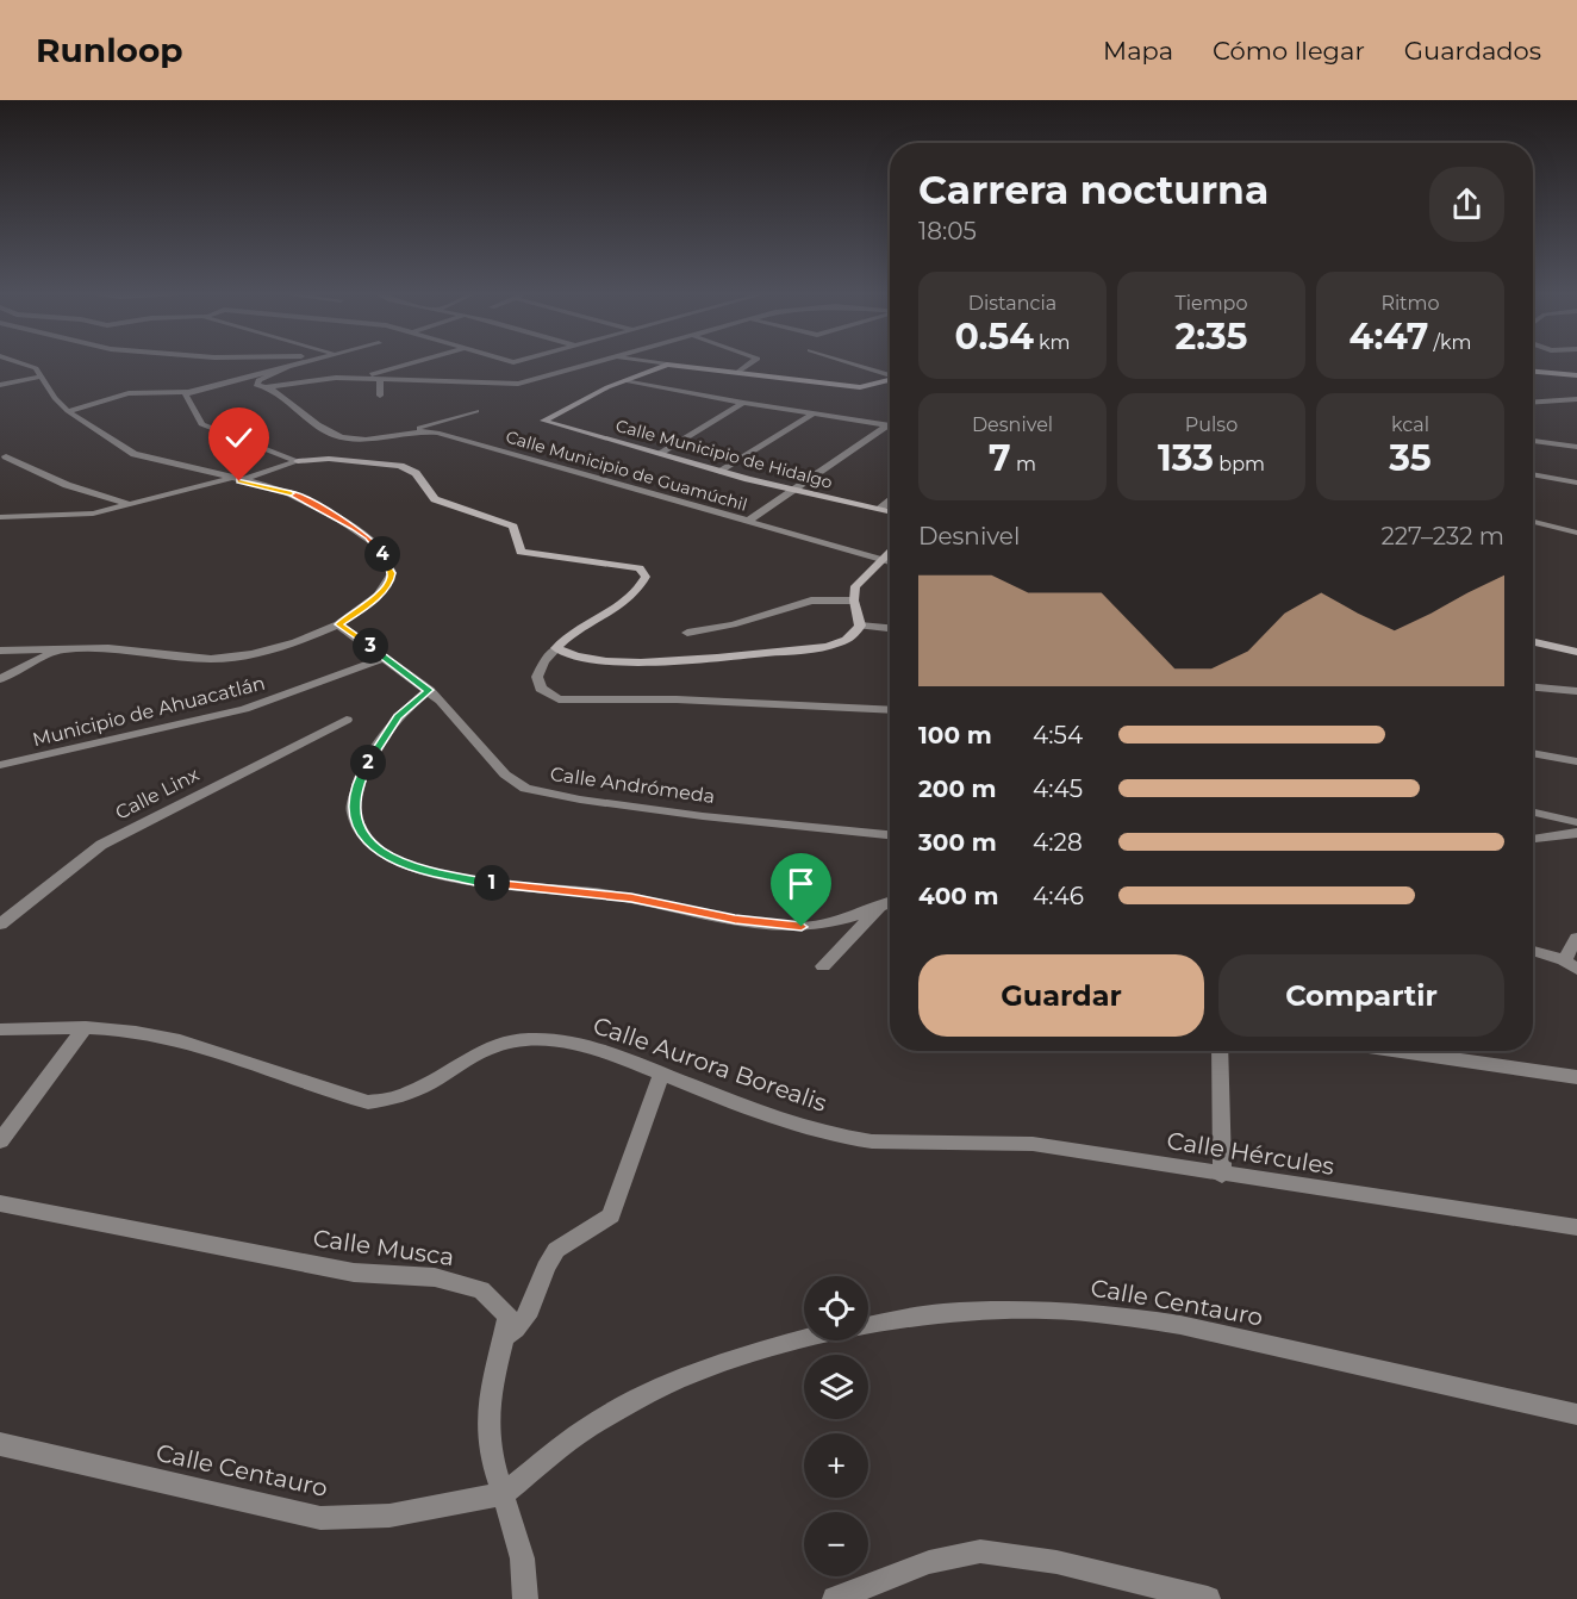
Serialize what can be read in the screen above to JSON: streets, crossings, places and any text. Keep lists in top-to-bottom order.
{
  "streets": {
    "street": [
      "Calle Municipio de Hidalgo",
      "Calle Municipio de Guamúchil",
      "Municipio de Ahuacatlán",
      "Calle Andrómeda",
      "Calle Linx",
      "Calle Aurora Borealis",
      "Calle Hércules",
      "Calle Musca",
      "Calle Centauro"
    ]
  },
  "crossings": [
    ["Municipio de Ahuacatlán", "Calle Andrómeda"],
    ["Calle Aurora Borealis", "Calle Hércules"],
    ["Calle Musca", "Calle Centauro"]
  ],
  "page": {
    "header": "Runloop",
    "nav": ["Mapa", "Cómo llegar", "Guardados"],
    "heading": ["Carrera nocturna", "18:05"],
    "stats": [
      ["Distancia", "0.54 km"],
      ["Tiempo", "2:35"],
      ["Ritmo", "4:47 /km"],
      ["Desnivel", "7 m"],
      ["Pulso", "133 bpm"],
      ["kcal", "35"]
    ],
    "chart": ["Desnivel", "227–232 m"],
    "pins": [
      "4",
      "3",
      "2",
      "1"
    ],
    "list": [
      {
        "name": "100 m",
        "note": "4:54"
      },
      {
        "name": "200 m",
        "note": "4:45"
      },
      {
        "name": "300 m",
        "note": "4:28"
      },
      {
        "name": "400 m",
        "note": "4:46"
      }
    ],
    "buttons": ["Guardar", "Compartir"],
    "map_buttons": ["+", "−"]
  }
}
